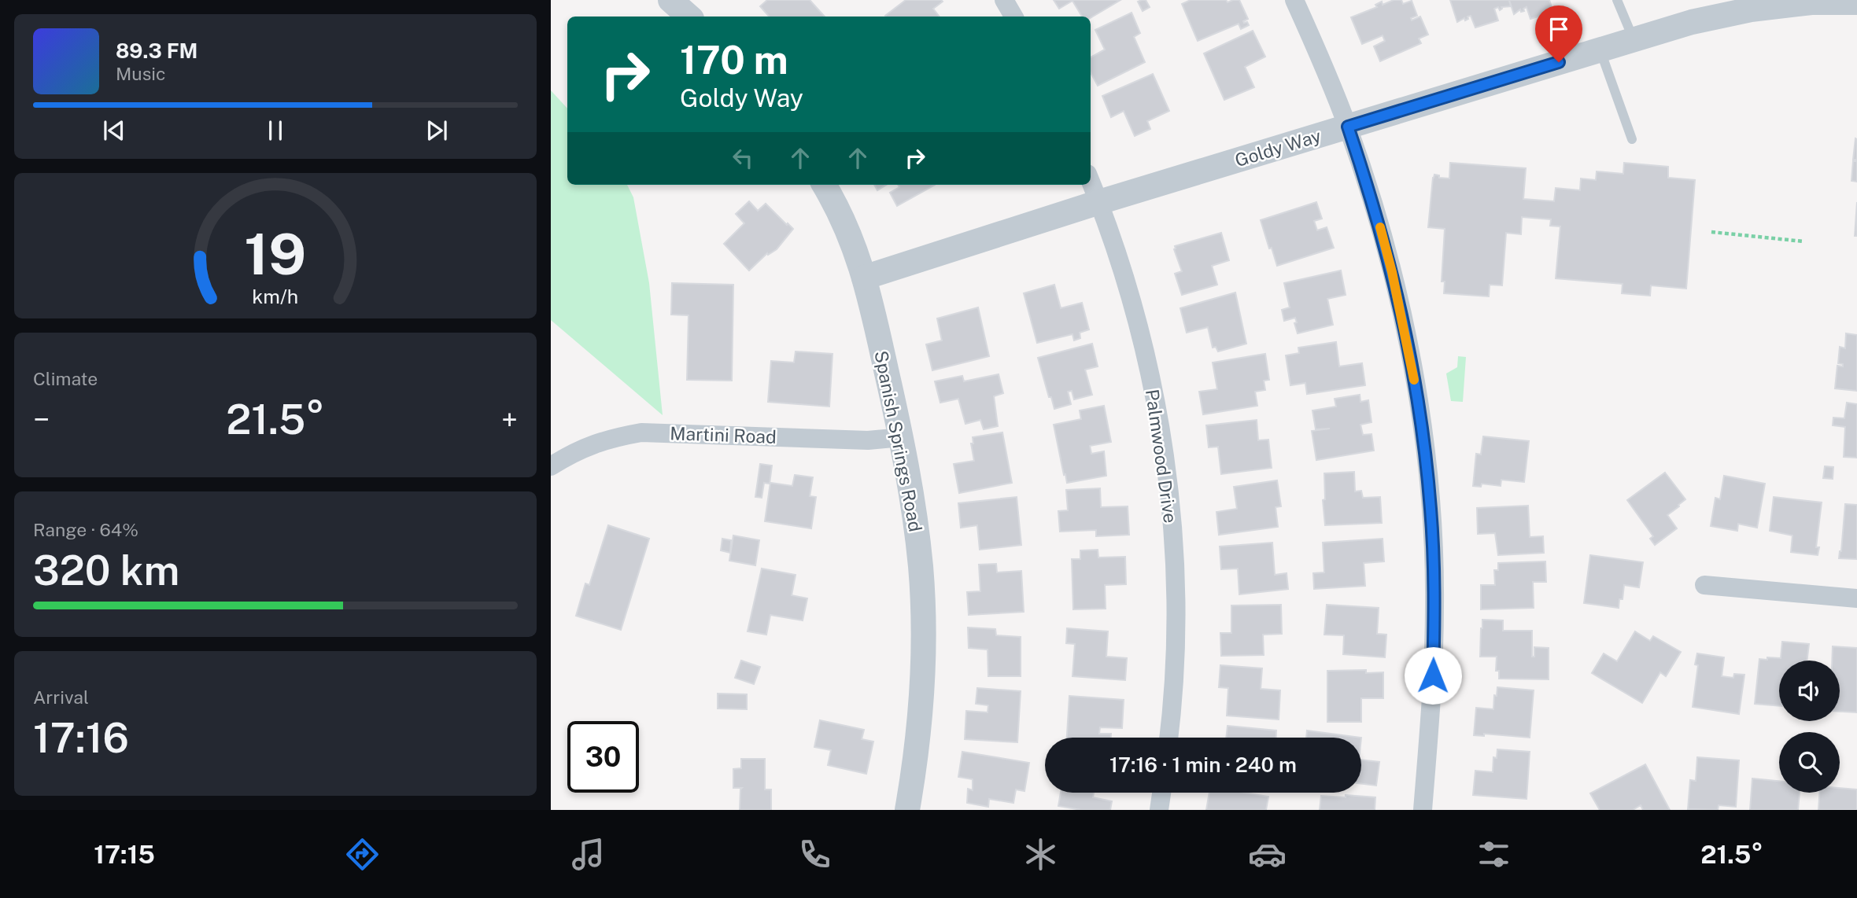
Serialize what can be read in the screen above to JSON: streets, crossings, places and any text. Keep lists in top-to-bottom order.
{
  "streets": {
    "street": [
      "Goldy Way",
      "Martini Road",
      "Spanish Springs Road",
      "Palmwood Drive"
    ]
  },
  "crossings": [
    ["Goldy Way", "Spanish Springs Road"],
    ["Goldy Way", "Palmwood Drive"],
    ["Martini Road", "Spanish Springs Road"]
  ],
  "page": {
    "turn": ["170 m", "Goldy Way"],
    "song": ["89.3 FM", "Music"],
    "tile": [
      "Climate",
      ["Range · 64%", "320 km"],
      ["Arrival", "17:16"]
    ],
    "heat": ["−", "21.5°", "+"],
    "limit": "30",
    "trip": "17:16 · 1 min · 240 m",
    "tabs": ["17:15", "21.5°"],
    "gauge": ["19", "km/h"]
  }
}
